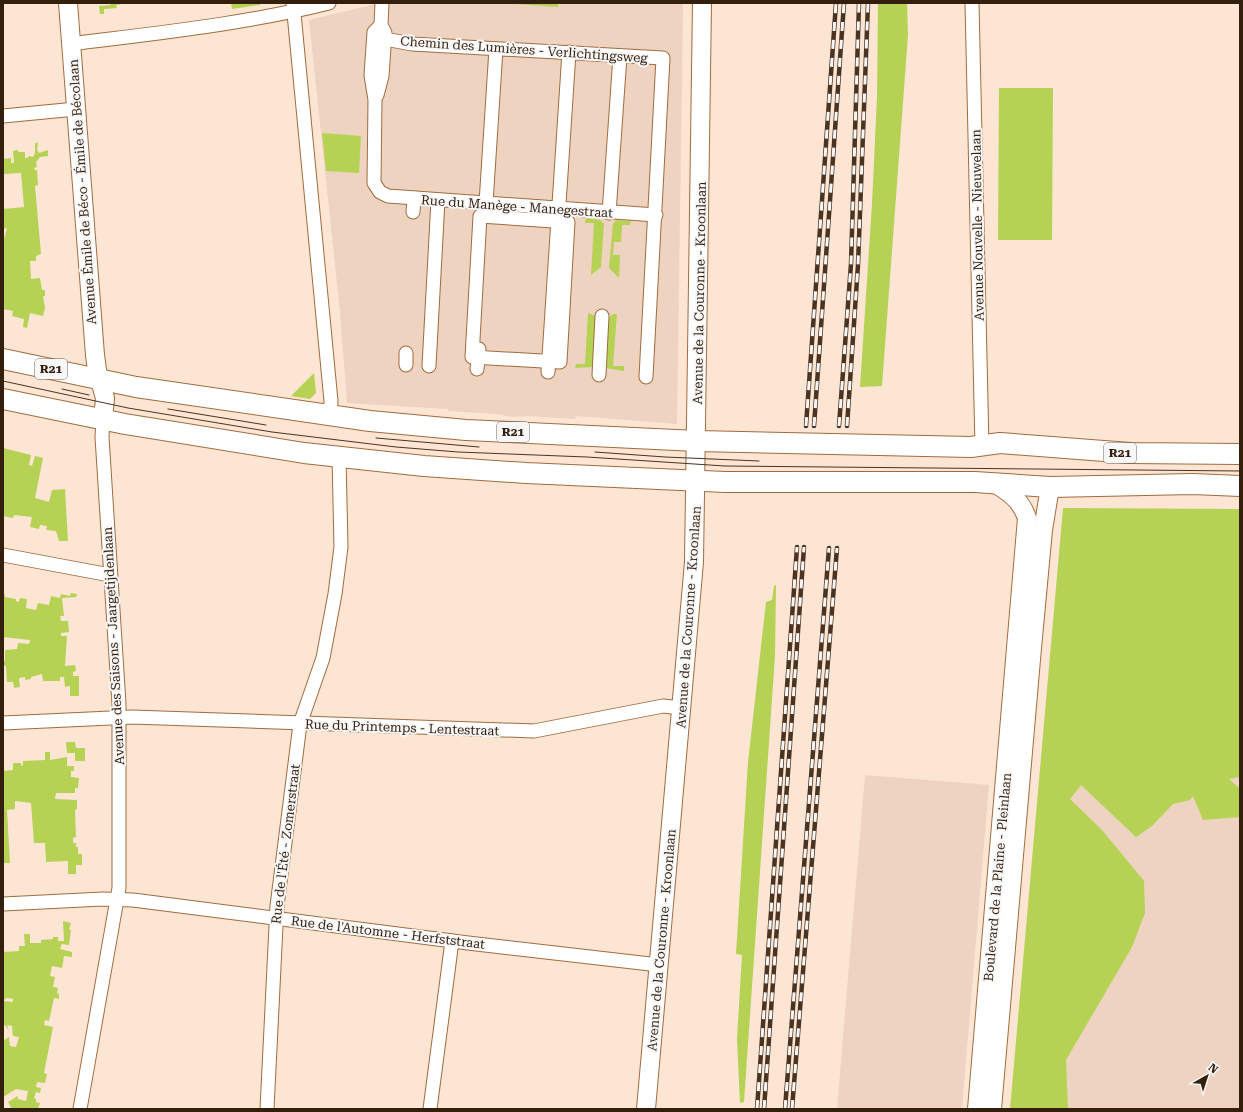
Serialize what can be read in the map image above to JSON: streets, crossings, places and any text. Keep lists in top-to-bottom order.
{
  "streets": {
    "main road": [
      "Avenue Émile de Béco - Émile de Bécolaan",
      "Avenue de la Couronne - Kroonlaan",
      "R21",
      "Boulevard de la Plaine - Pleinlaan"
    ],
    "street": [
      "Chemin des Lumières - Verlichtingsweg",
      "Rue du Manège - Manegestraat",
      "Avenue Nouvelle - Nieuwelaan",
      "Avenue des Saisons - Jaargetijdenlaan",
      "Rue du Printemps - Lentestraat",
      "Rue de l'Été - Zomerstraat",
      "Rue de l'Automne - Herfststraat"
    ]
  },
  "crossings": [
    ["Chemin des Lumières - Verlichtingsweg", "Rue du Manège - Manegestraat"],
    ["Avenue Émile de Béco - Émile de Bécolaan", "R21"],
    ["Avenue Émile de Béco - Émile de Bécolaan", "Avenue des Saisons - Jaargetijdenlaan"],
    ["Avenue Nouvelle - Nieuwelaan", "R21"],
    ["Avenue de la Couronne - Kroonlaan", "R21"],
    ["Avenue de la Couronne - Kroonlaan", "Rue du Printemps - Lentestraat"],
    ["Avenue de la Couronne - Kroonlaan", "Rue de l'Automne - Herfststraat"],
    ["Avenue des Saisons - Jaargetijdenlaan", "Rue du Printemps - Lentestraat"],
    ["Avenue des Saisons - Jaargetijdenlaan", "Rue de l'Automne - Herfststraat"],
    ["Rue du Printemps - Lentestraat", "Rue de l'Été - Zomerstraat"],
    ["Rue de l'Été - Zomerstraat", "Rue de l'Automne - Herfststraat"]
  ],
  "north": "top right"
}
